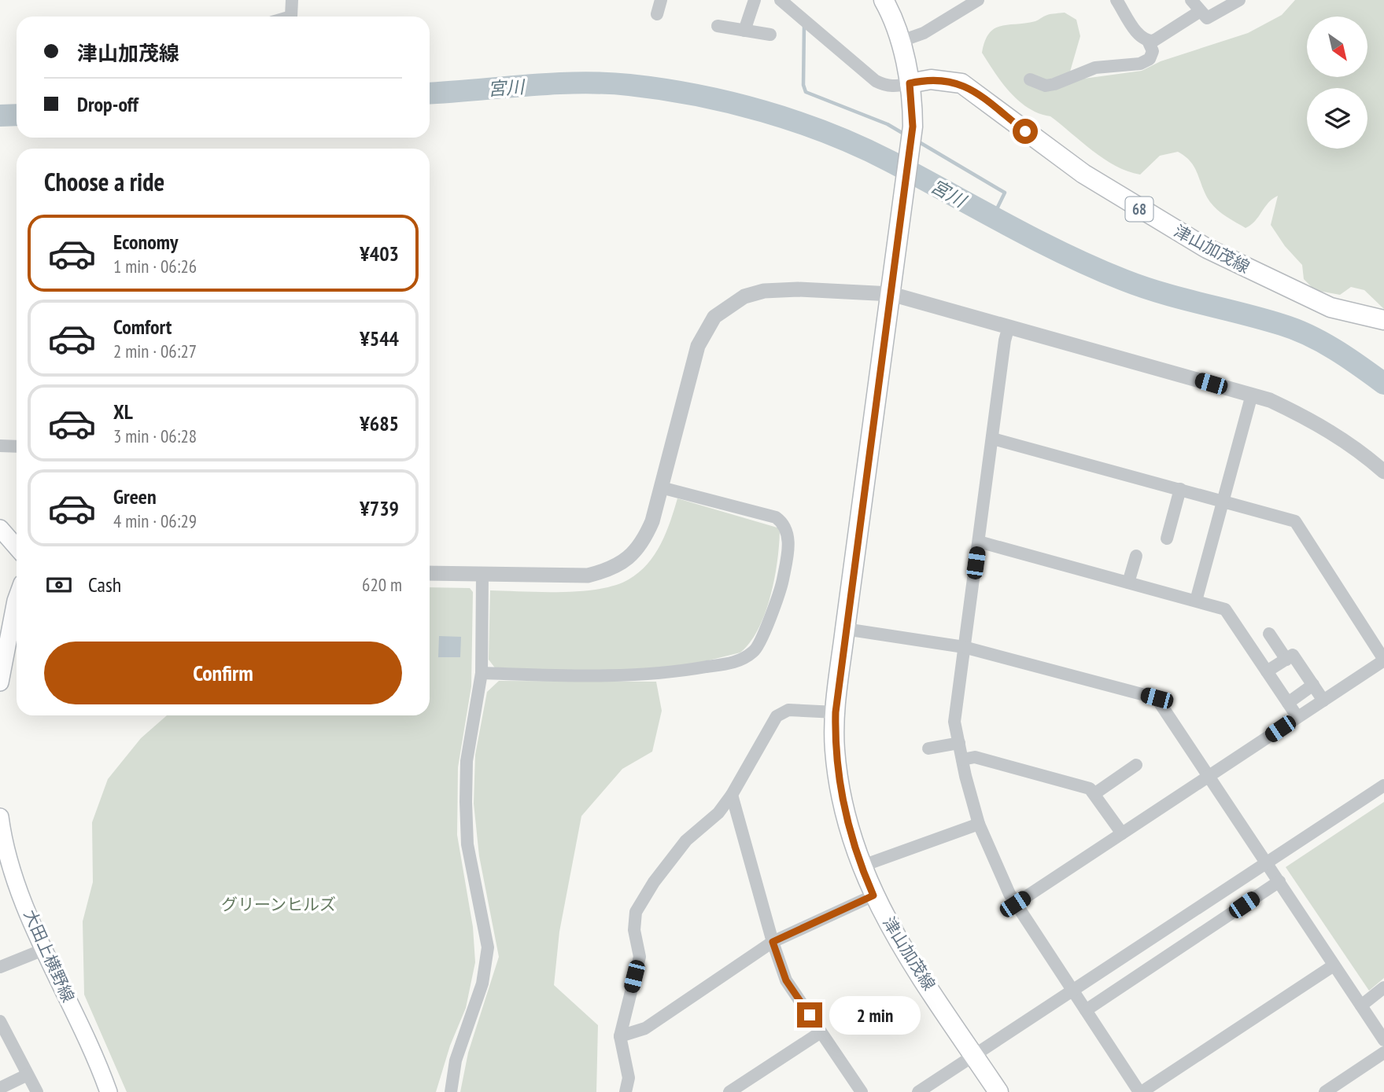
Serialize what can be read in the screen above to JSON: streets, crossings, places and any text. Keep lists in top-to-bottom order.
{
  "streets": {
    "main road": ["68", "津山加茂線", "大田上横野線"]
  },
  "water": ["宮川"],
  "parks": ["グリーンヒルズ"],
  "north": "bottom right",
  "page": {
    "banner": ["津山加茂線", "Drop-off"],
    "heading": "Choose a ride",
    "list": [
      {
        "name": "Economy",
        "note": "1 min · 06:26",
        "value": "¥403"
      },
      {
        "name": "Comfort",
        "note": "2 min · 06:27",
        "value": "¥544"
      },
      {
        "name": "XL",
        "note": "3 min · 06:28",
        "value": "¥685"
      },
      {
        "name": "Green",
        "note": "4 min · 06:29",
        "value": "¥739"
      }
    ],
    "pay": ["Cash", "620 m"],
    "buttons": "Confirm",
    "bubble": "2 min"
  }
}
